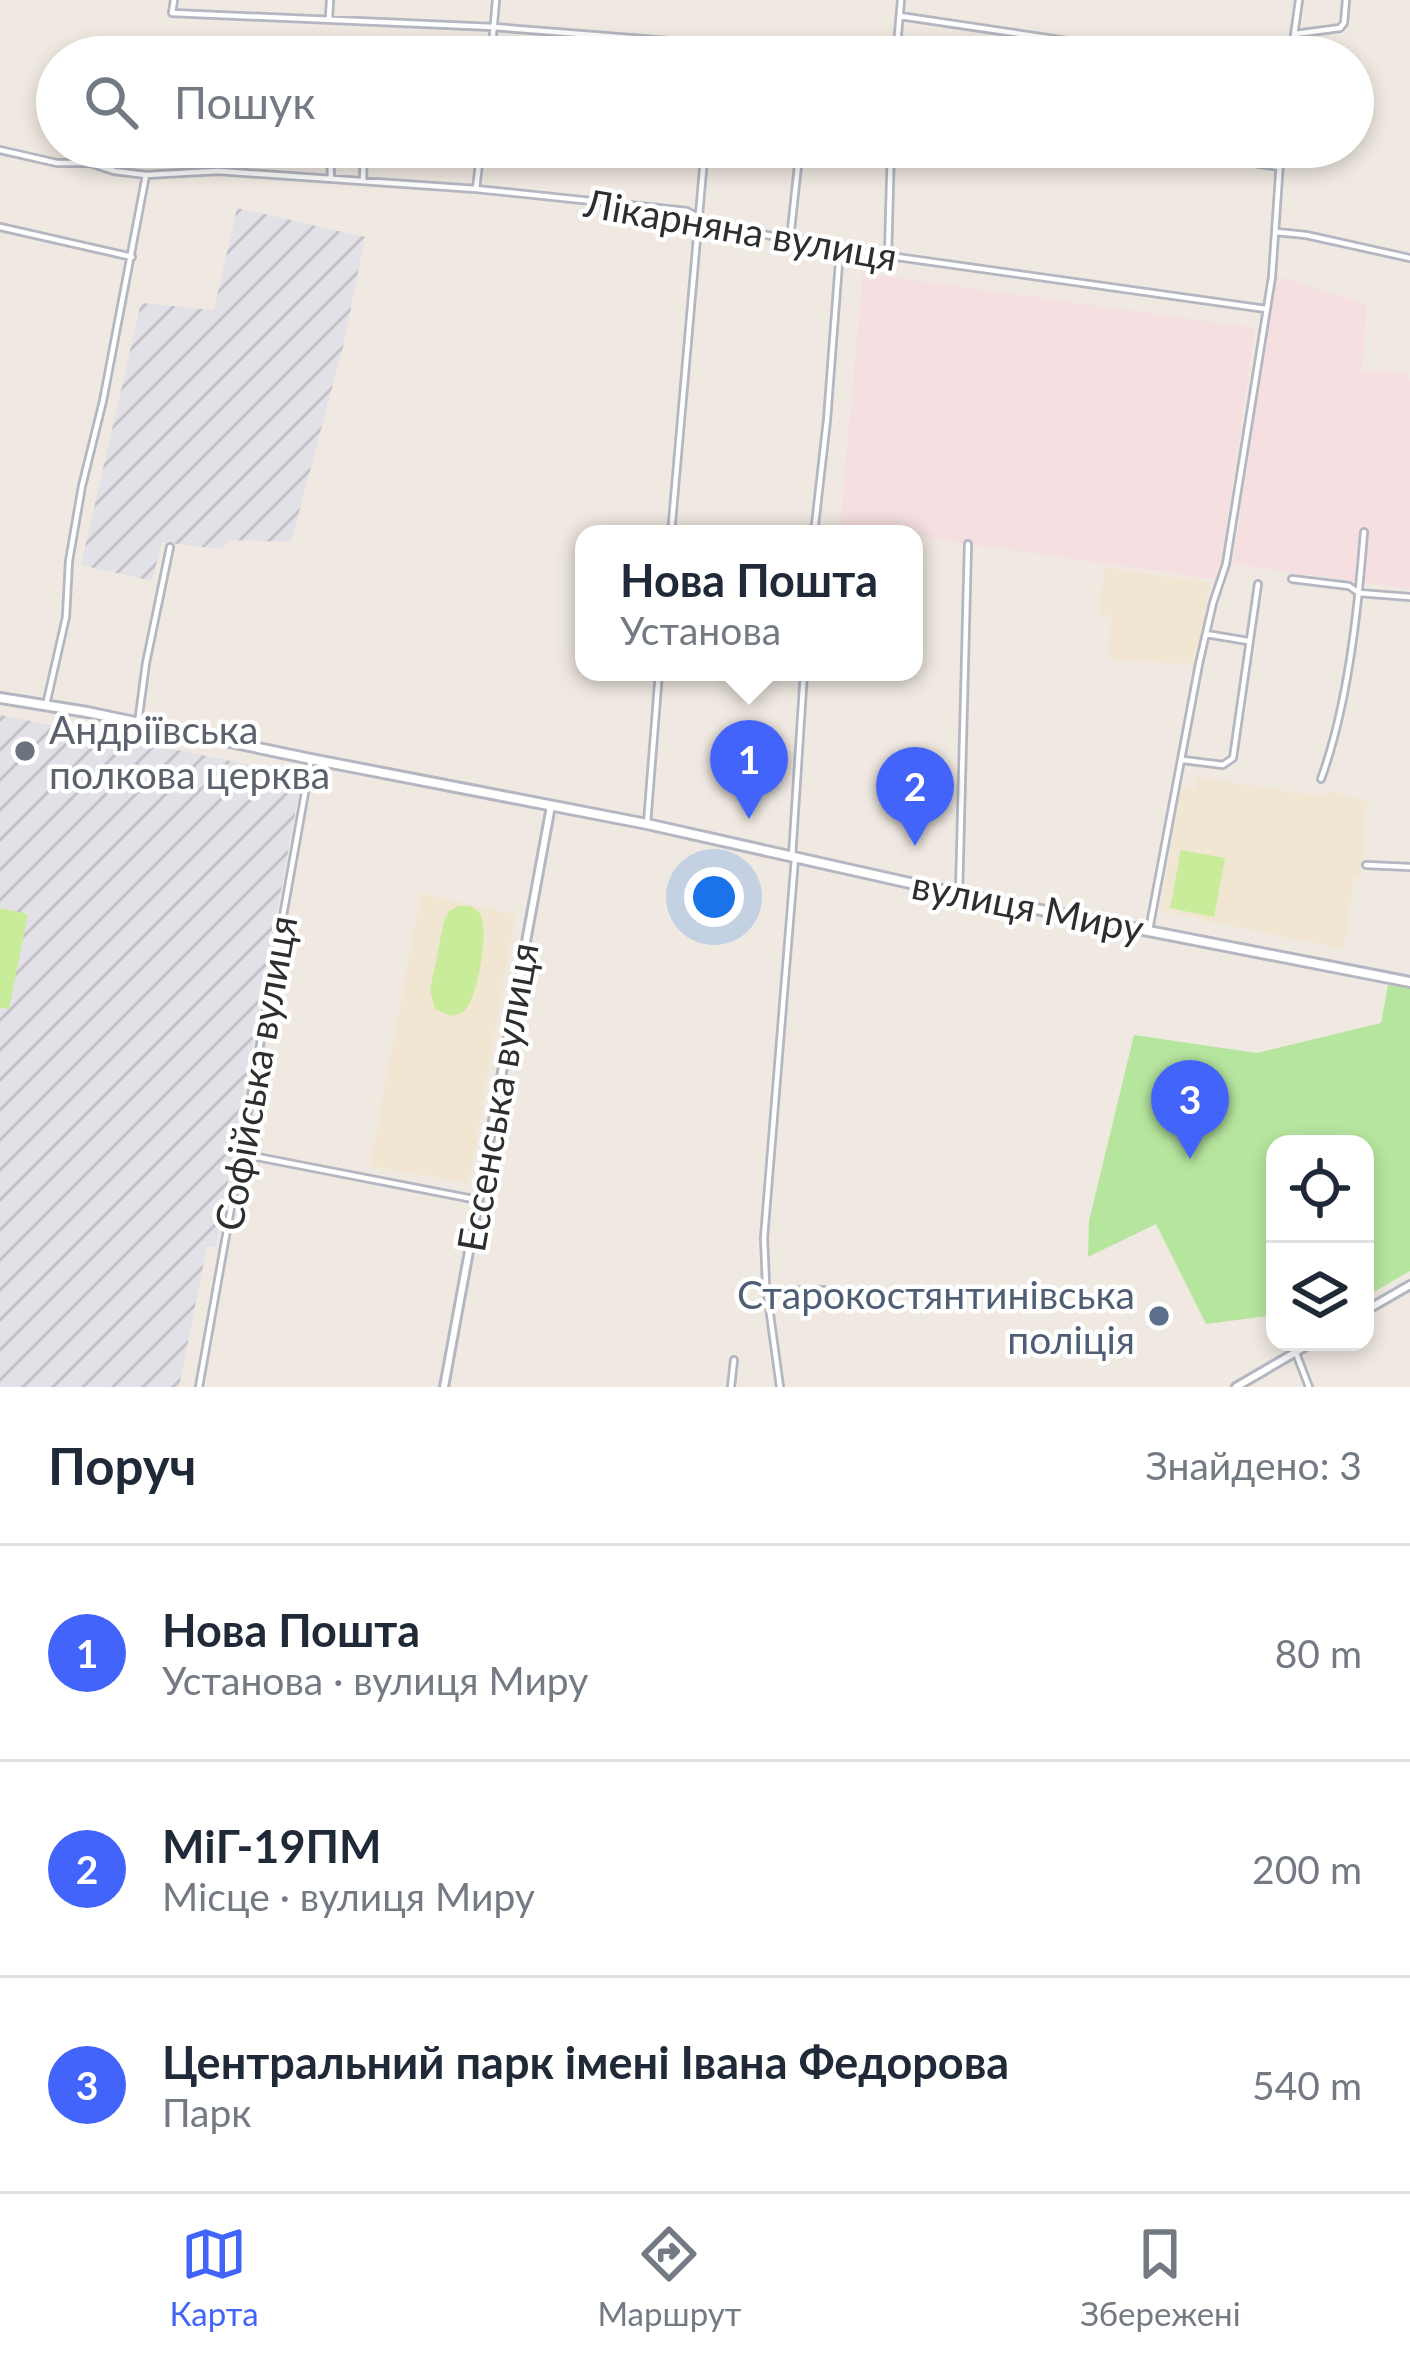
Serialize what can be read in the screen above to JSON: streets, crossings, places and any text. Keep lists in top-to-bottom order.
{
  "streets": {
    "main road": ["вулиця Миру"],
    "street": ["Лікарняна вулиця", "Софійська вулиця", "Ессенська вулиця"]
  },
  "crossings": [
    ["вулиця Миру", "Софійська вулиця"],
    ["вулиця Миру", "Ессенська вулиця"]
  ],
  "places": ["Андріївська полкова церква", "Старокостянтинівська поліція"],
  "page": {
    "search": "Пошук",
    "popup": ["Нова Пошта", "Установа"],
    "pins": ["1", "2", "3"],
    "heading": ["Поруч", "Знайдено: 3"],
    "list": [
      {
        "mark": "1",
        "name": "Нова Пошта",
        "note": "Установа · вулиця Миру",
        "value": "80 m"
      },
      {
        "mark": "2",
        "name": "МіГ-19ПМ",
        "note": "Місце · вулиця Миру",
        "value": "200 m"
      },
      {
        "mark": "3",
        "name": "Центральний парк імені Івана Федорова",
        "note": "Парк",
        "value": "540 m"
      }
    ],
    "nav": ["Карта", "Маршрут", "Збережені"]
  }
}
